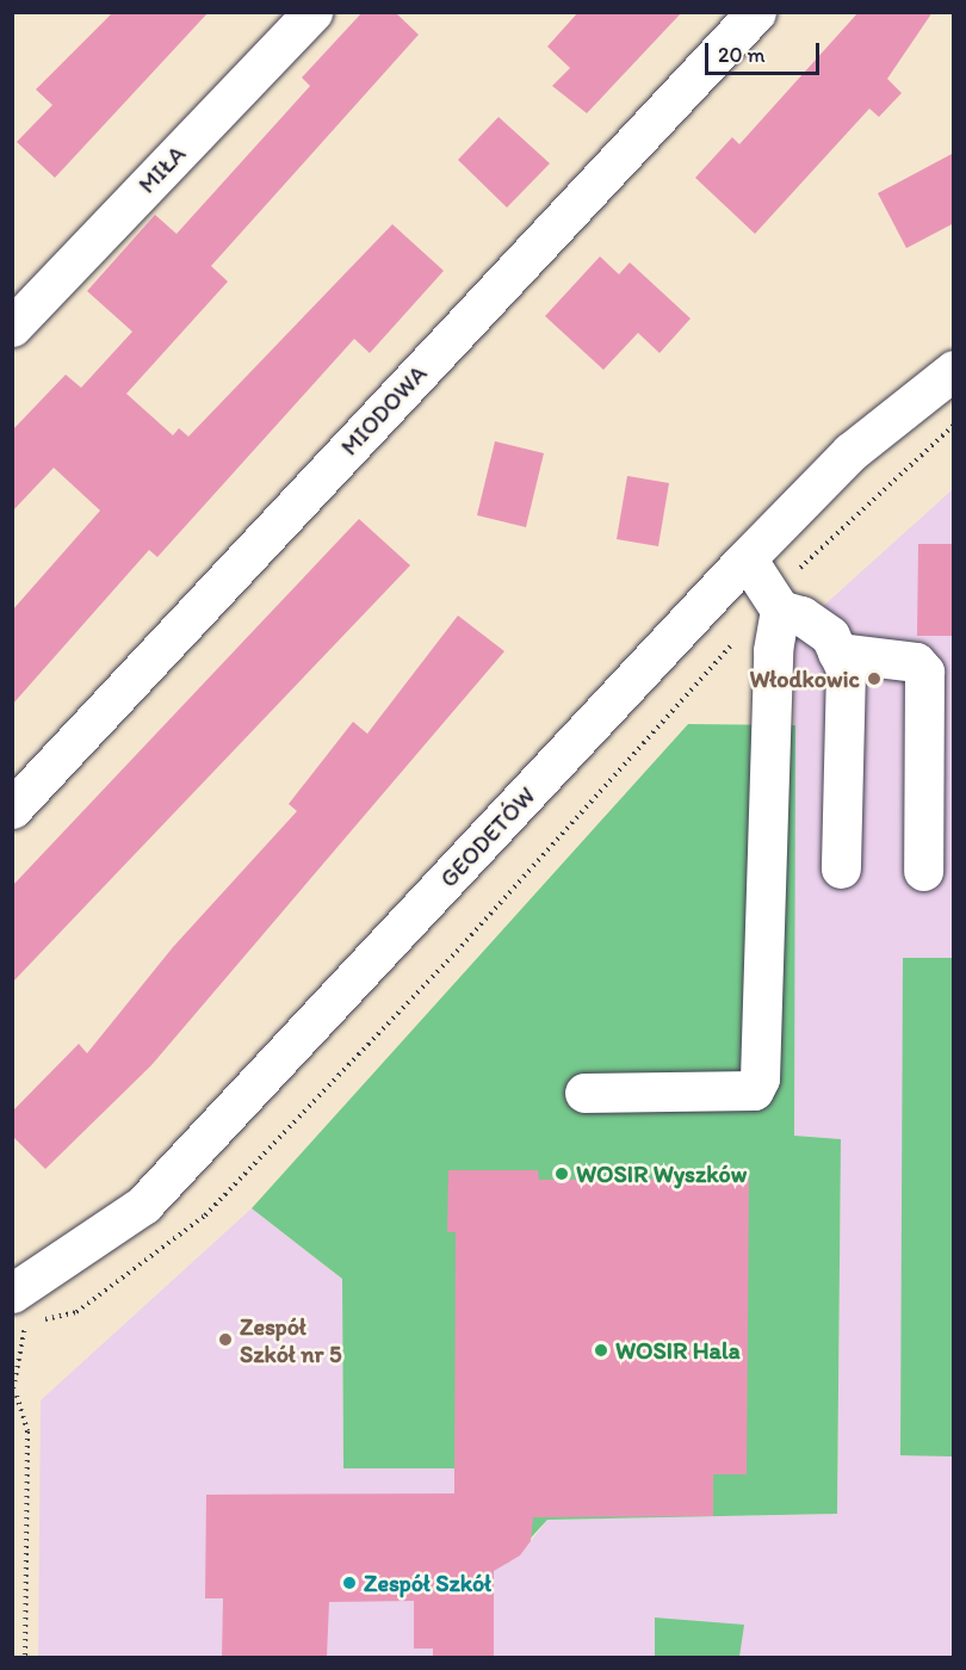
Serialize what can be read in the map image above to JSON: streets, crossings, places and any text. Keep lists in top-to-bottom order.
{
  "streets": {
    "street": ["MIŁA", "MIODOWA", "GEODETÓW"]
  },
  "places": [
    "Włodkowic",
    "WOSIR Wyszków",
    "Zespół Szkół nr 5",
    "WOSIR Hala",
    "Zespół Szkół"
  ],
  "scale_bar": "20 m"
}
